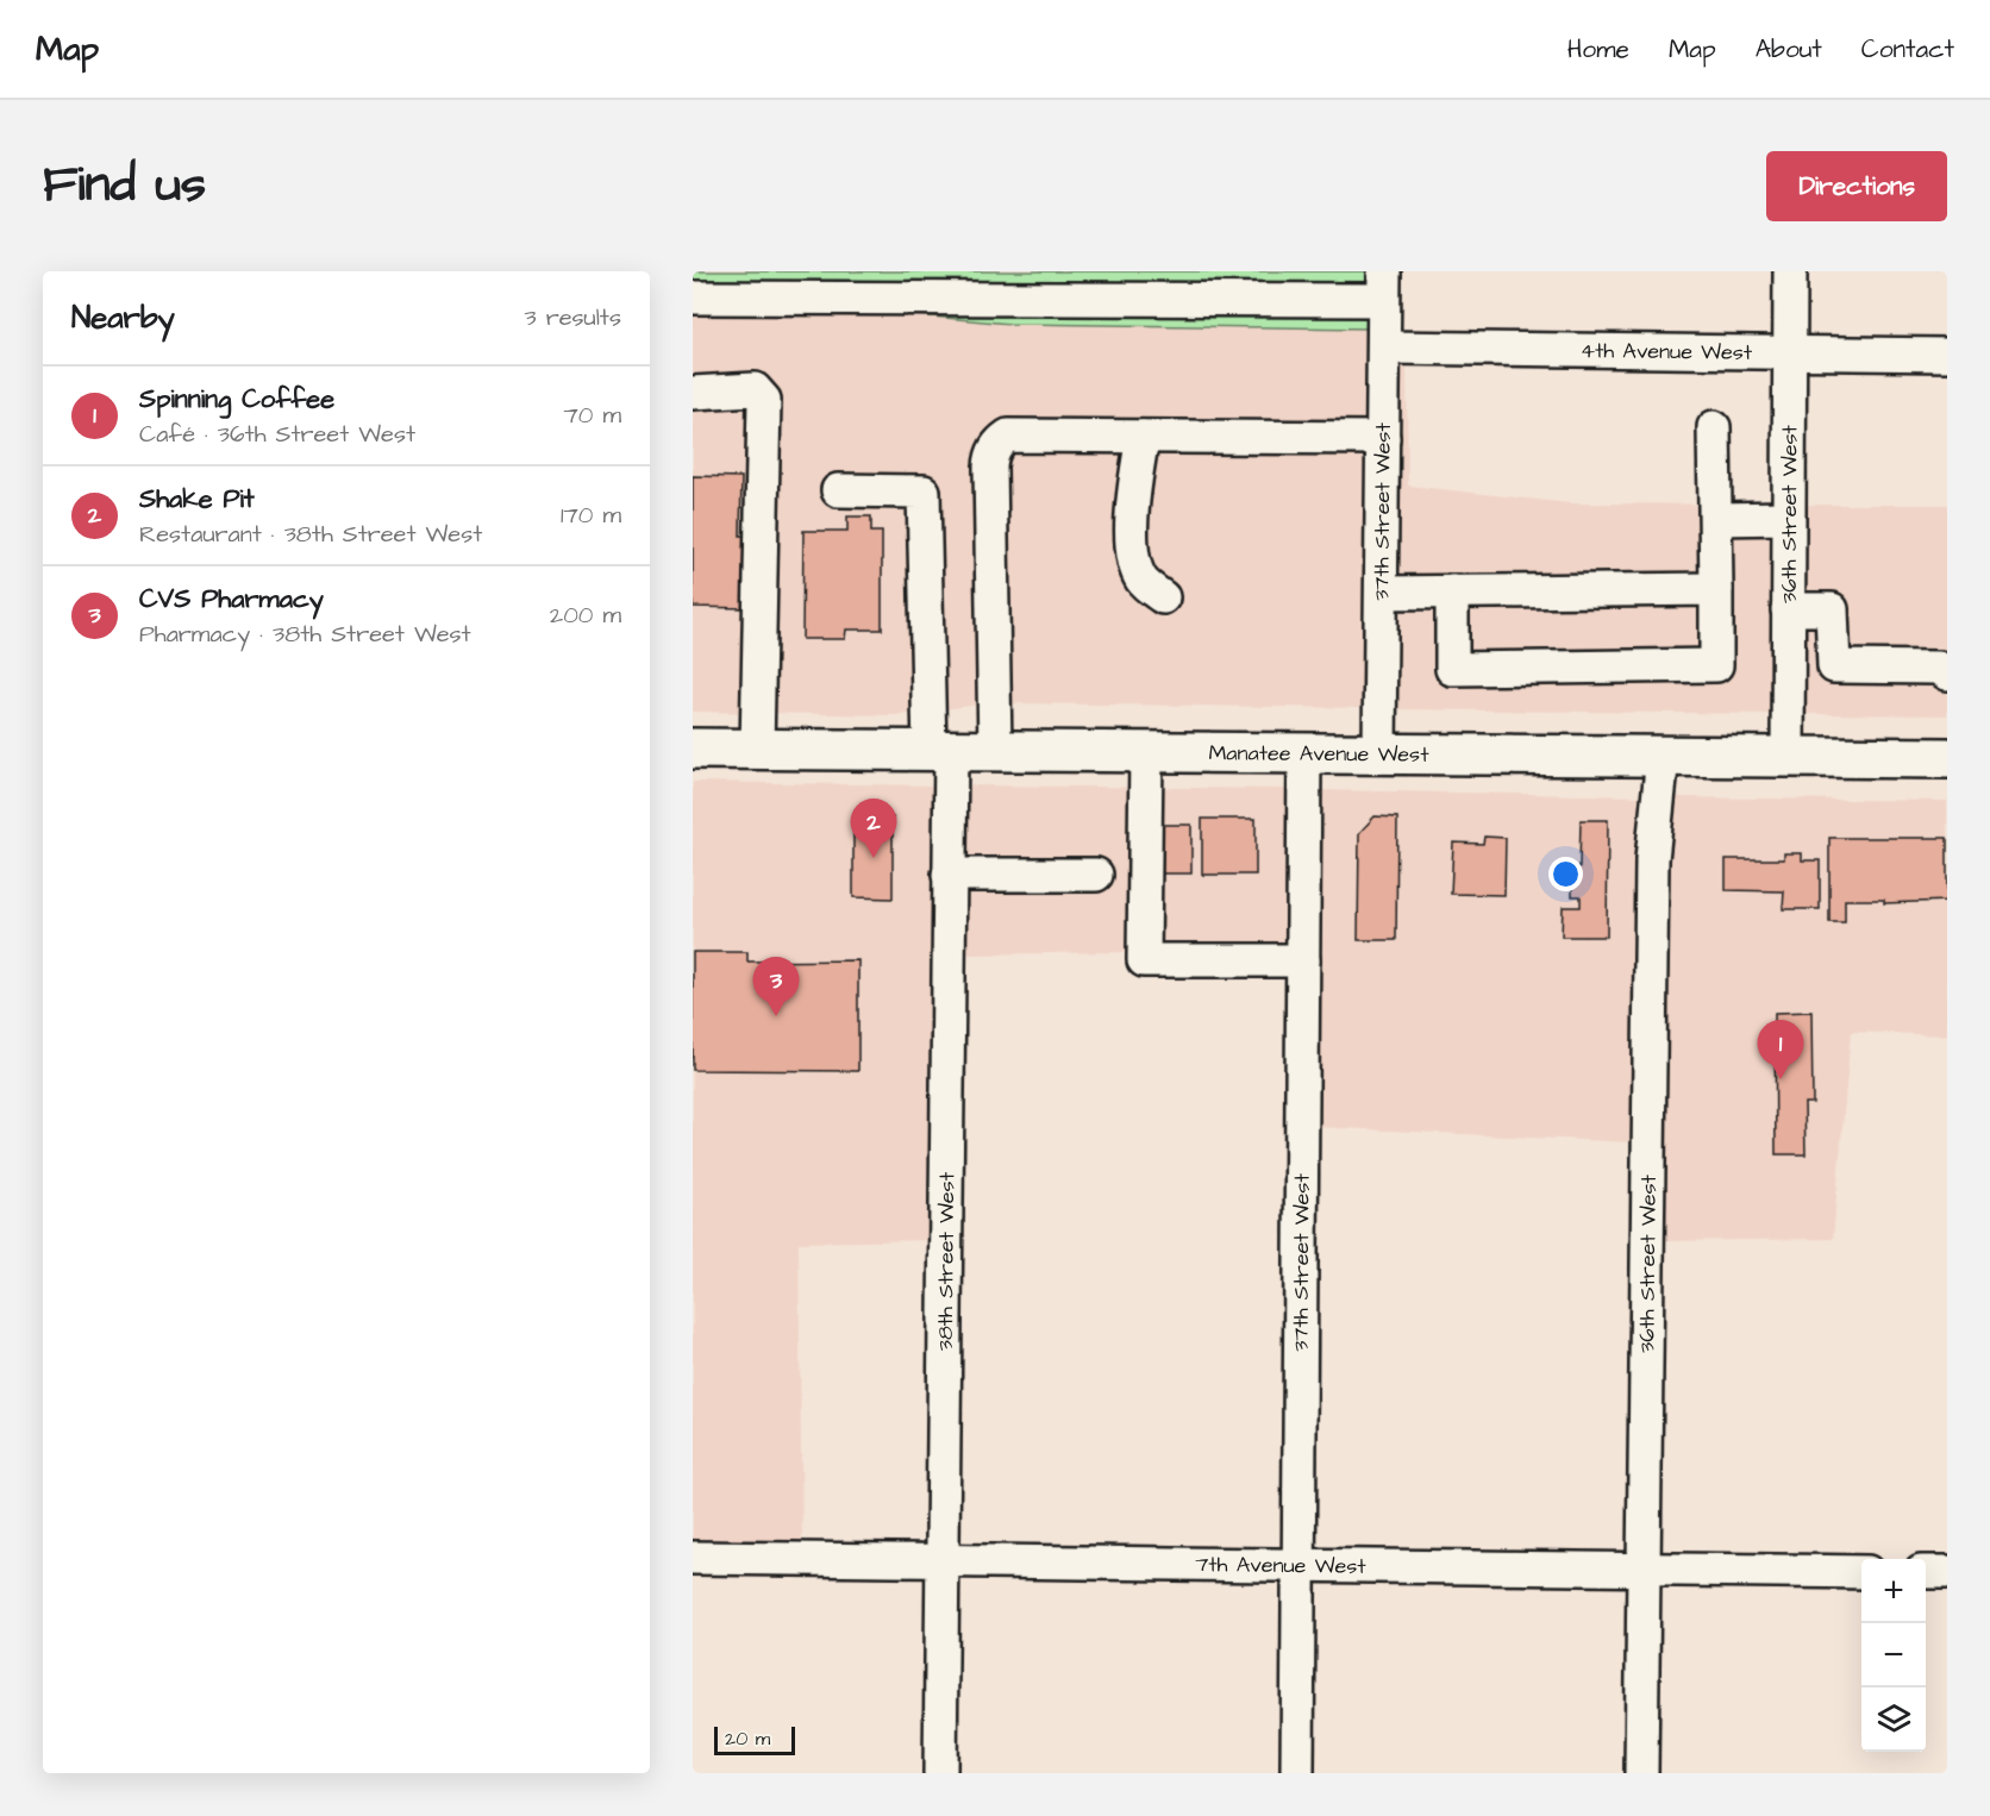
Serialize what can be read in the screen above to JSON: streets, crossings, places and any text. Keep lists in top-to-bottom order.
{
  "streets": {
    "main road": ["Manatee Avenue West"],
    "street": [
      "4th Avenue West",
      "37th Street West",
      "36th Street West",
      "38th Street West",
      "7th Avenue West"
    ]
  },
  "crossings": [
    ["4th Avenue West", "37th Street West"],
    ["4th Avenue West", "36th Street West"],
    ["37th Street West", "Manatee Avenue West"],
    ["37th Street West", "7th Avenue West"],
    ["36th Street West", "Manatee Avenue West"],
    ["36th Street West", "7th Avenue West"],
    ["Manatee Avenue West", "38th Street West"],
    ["38th Street West", "7th Avenue West"]
  ],
  "scale_bar": "20 m",
  "page": {
    "header": "Map",
    "nav": [
      "Home",
      "Map",
      "About",
      "Contact"
    ],
    "title": "Find us",
    "buttons": "Directions",
    "heading": ["Nearby", "3 results"],
    "list": [
      {
        "mark": "1",
        "name": "Spinning Coffee",
        "note": "Café · 36th Street West",
        "value": "70 m"
      },
      {
        "mark": "2",
        "name": "Shake Pit",
        "note": "Restaurant · 38th Street West",
        "value": "170 m"
      },
      {
        "mark": "3",
        "name": "CVS Pharmacy",
        "note": "Pharmacy · 38th Street West",
        "value": "200 m"
      }
    ],
    "pins": ["2", "3", "1"],
    "map_buttons": ["+", "−"],
    "scale": "20 m"
  }
}
